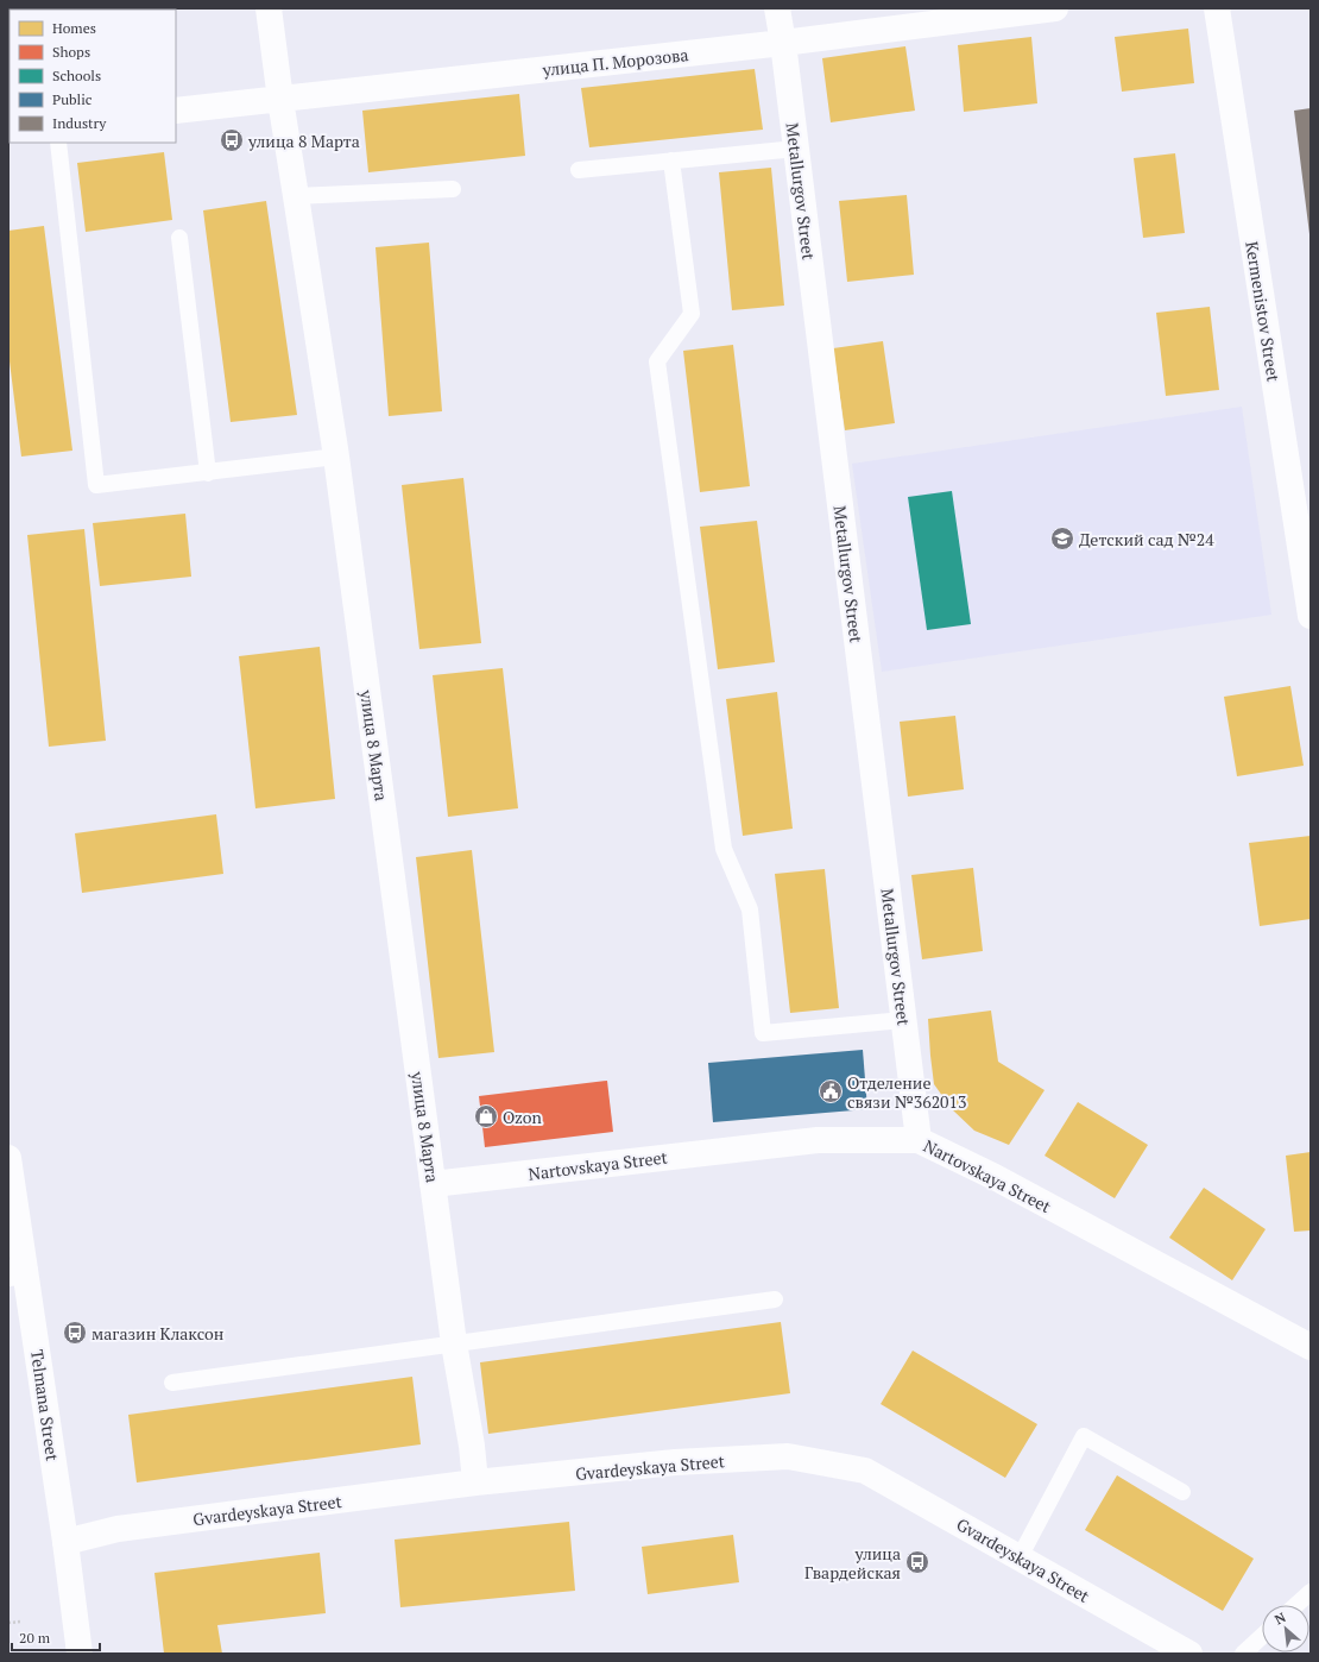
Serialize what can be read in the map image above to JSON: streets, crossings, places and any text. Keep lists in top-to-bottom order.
{
  "streets": {
    "street": [
      "улица П. Морозова",
      "Metallurgov Street",
      "Kermenistov Street",
      "улица 8 Марта",
      "Nartovskaya Street",
      "Telmana Street",
      "Gvardeyskaya Street"
    ]
  },
  "crossings": [
    ["улица П. Морозова", "Metallurgov Street"],
    ["улица П. Морозова", "улица 8 Марта"],
    ["Metallurgov Street", "Nartovskaya Street"],
    ["улица 8 Марта", "Nartovskaya Street"],
    ["улица 8 Марта", "Gvardeyskaya Street"],
    ["Telmana Street", "Gvardeyskaya Street"]
  ],
  "places": {
    "bus stop": ["улица 8 Марта", "магазин Клаксон", "улица Гвардейская"],
    "school or university": ["Детский сад №24"],
    "public building": ["Отделение связи №362013"],
    "shop": ["Ozon"]
  },
  "legend": [
    "Homes",
    "Shops",
    "Schools",
    "Public",
    "Industry"
  ],
  "scale_bar": "20 m",
  "north": "top left"
}
